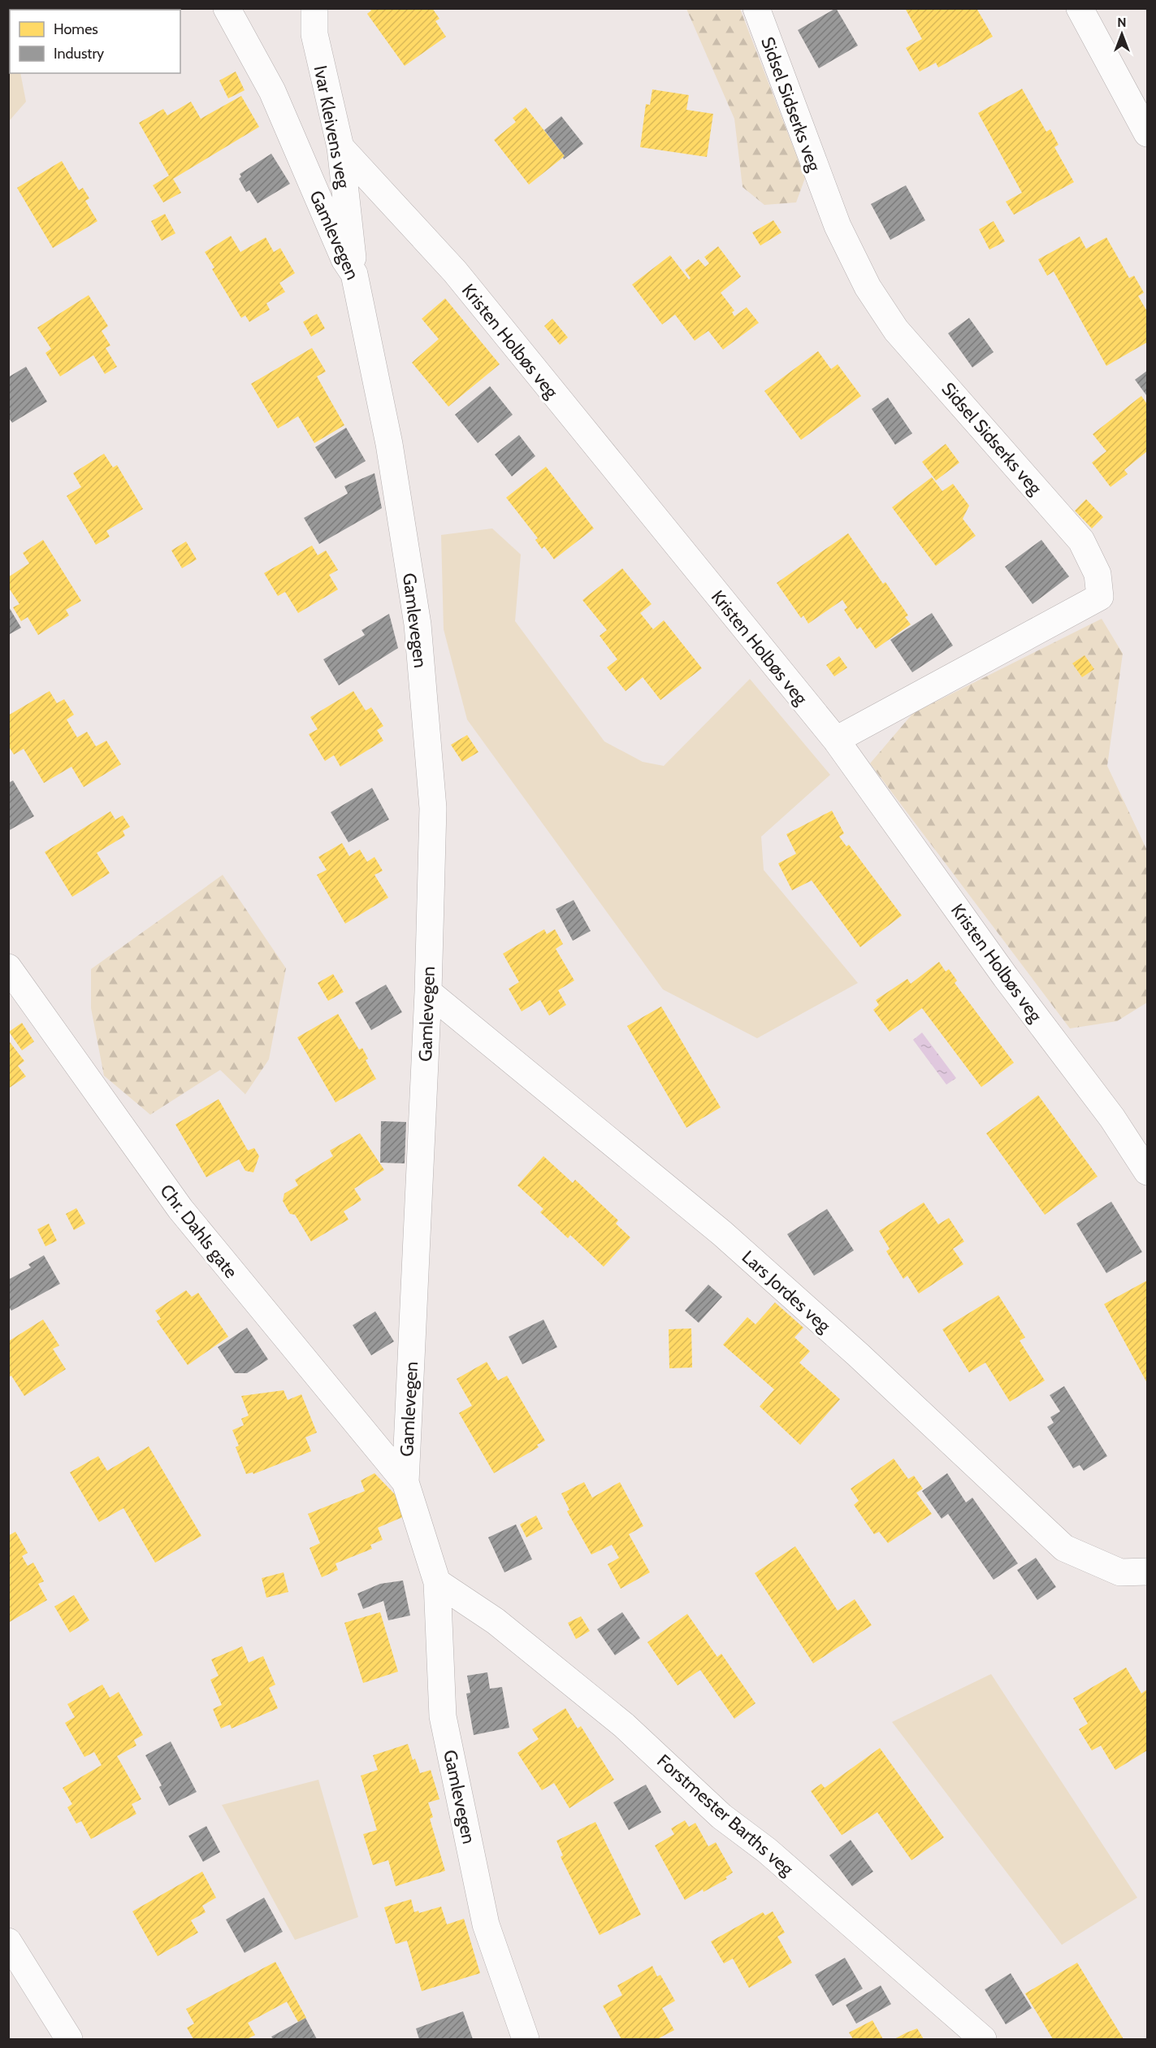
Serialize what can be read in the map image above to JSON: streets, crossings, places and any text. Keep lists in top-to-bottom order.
{
  "streets": {
    "street": [
      "Sidsel Sidserks veg",
      "Ivar Kleivens veg",
      "Gamlevegen",
      "Kristen Holbøs veg",
      "Chr. Dahls gate",
      "Lars Jordes veg",
      "Forstmester Barths veg"
    ]
  },
  "crossings": [
    ["Sidsel Sidserks veg", "Kristen Holbøs veg"],
    ["Ivar Kleivens veg", "Gamlevegen"],
    ["Ivar Kleivens veg", "Kristen Holbøs veg"],
    ["Gamlevegen", "Chr. Dahls gate"],
    ["Gamlevegen", "Lars Jordes veg"],
    ["Gamlevegen", "Forstmester Barths veg"]
  ],
  "legend": ["Homes", "Industry"],
  "north": "top"
}
